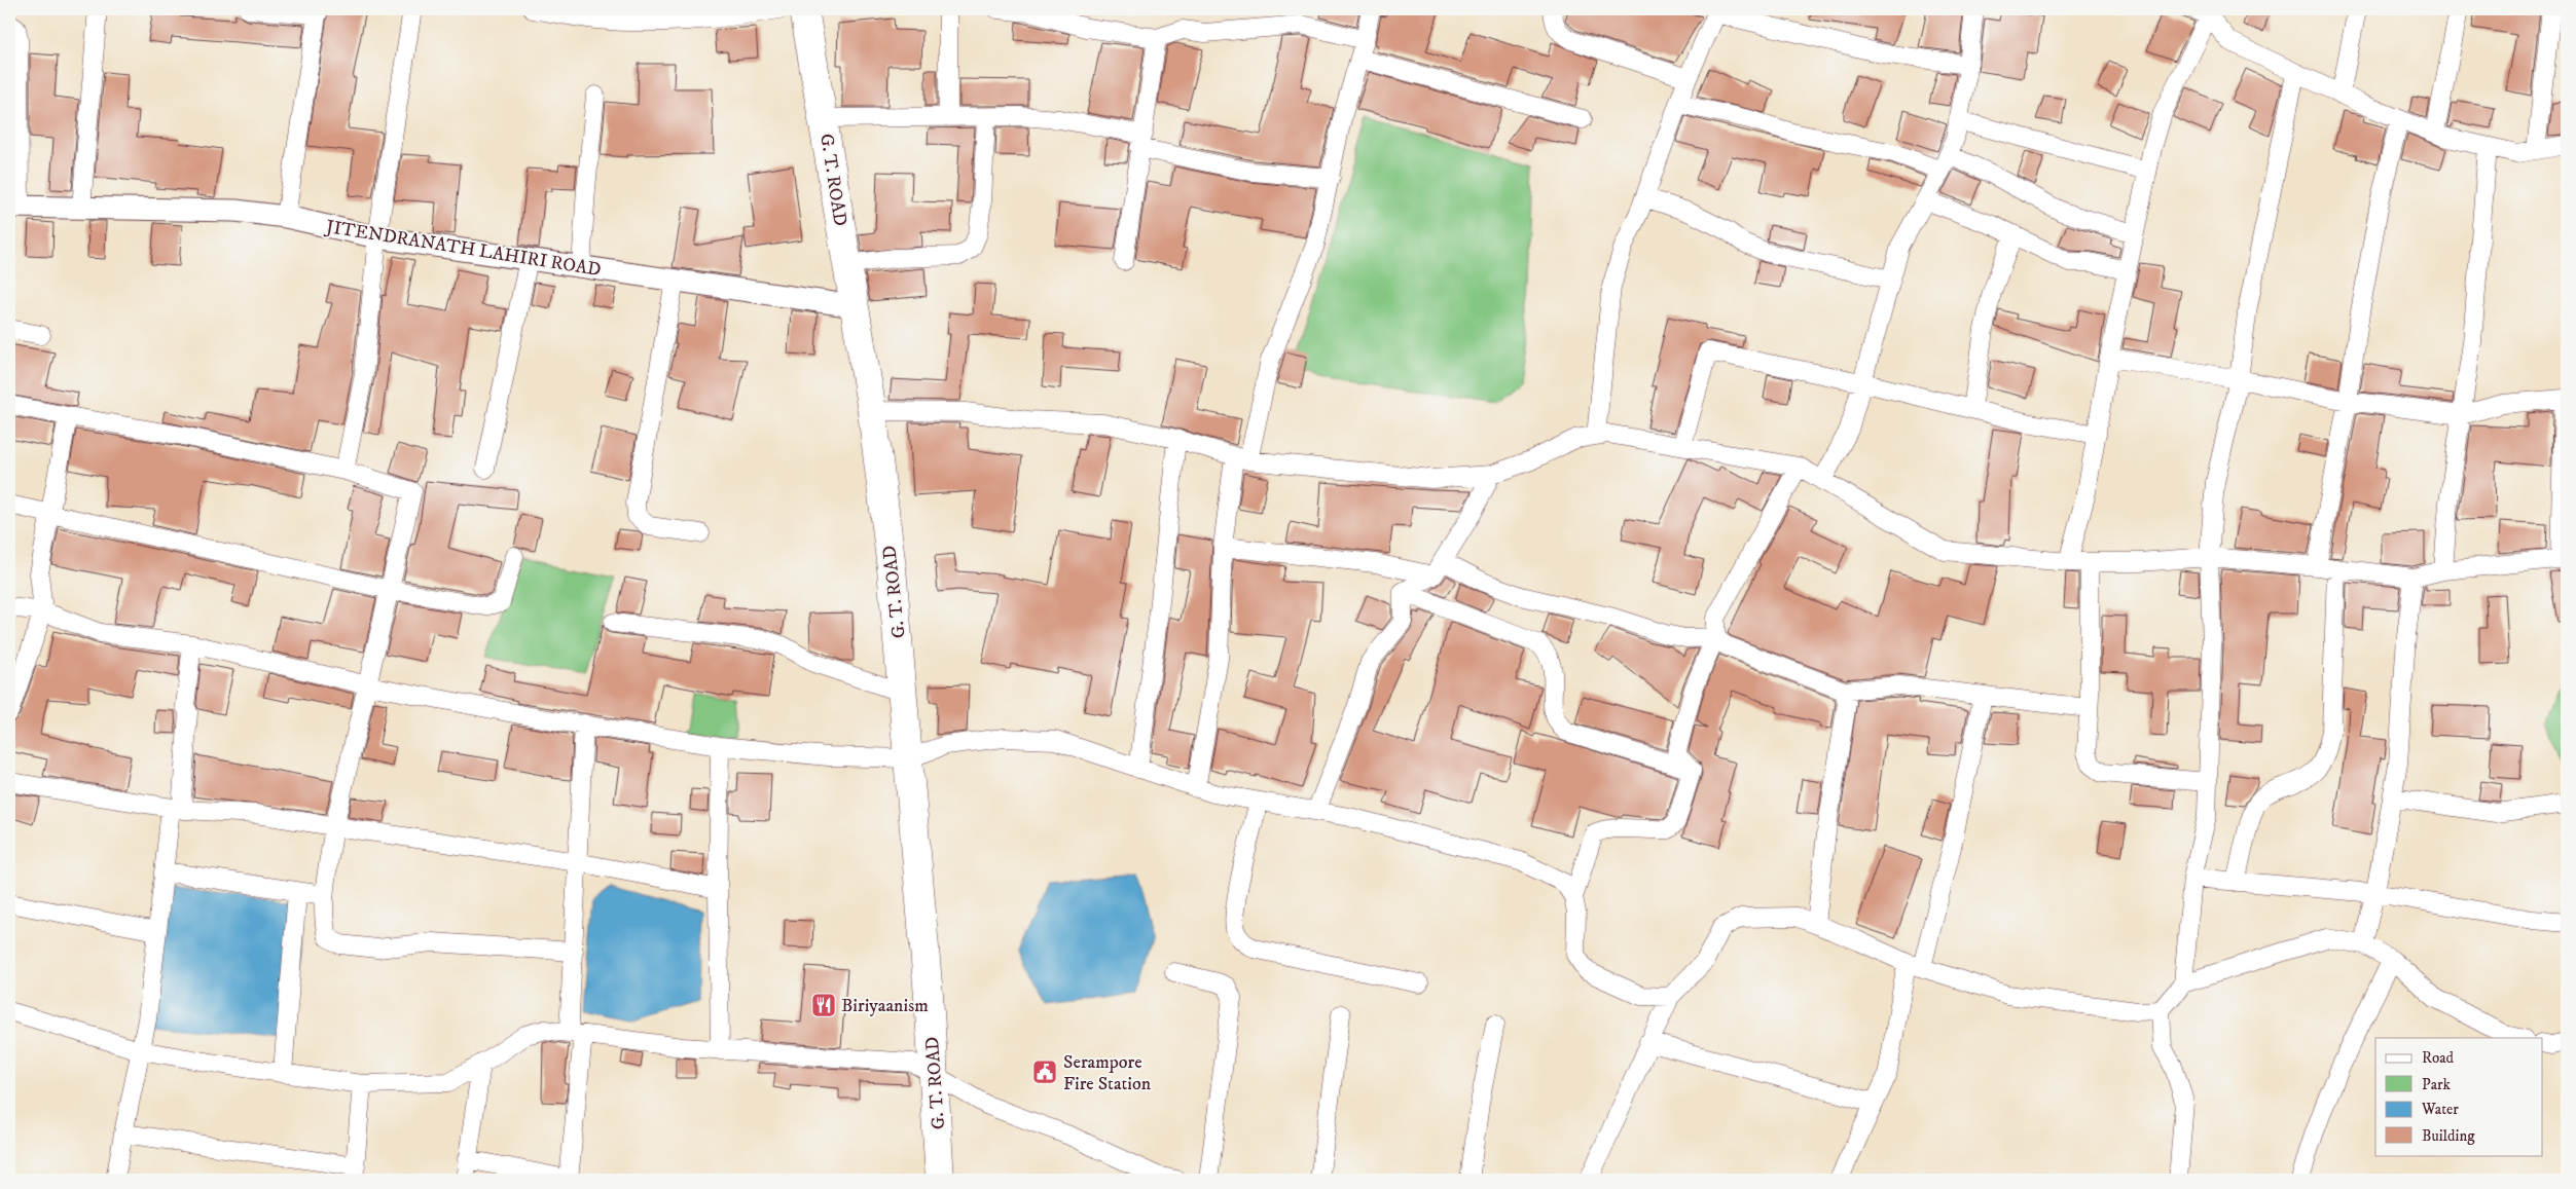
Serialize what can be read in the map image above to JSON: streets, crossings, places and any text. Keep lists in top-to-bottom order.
{
  "streets": {
    "main road": ["G. T. ROAD"],
    "street": ["JITENDRANATH LAHIRI ROAD"]
  },
  "crossings": [
    ["G. T. ROAD", "JITENDRANATH LAHIRI ROAD"]
  ],
  "places": {
    "restaurant": ["Biriyaanism"],
    "public building": ["Serampore Fire Station"]
  },
  "legend": [
    "Road",
    "Park",
    "Water",
    "Building"
  ]
}
